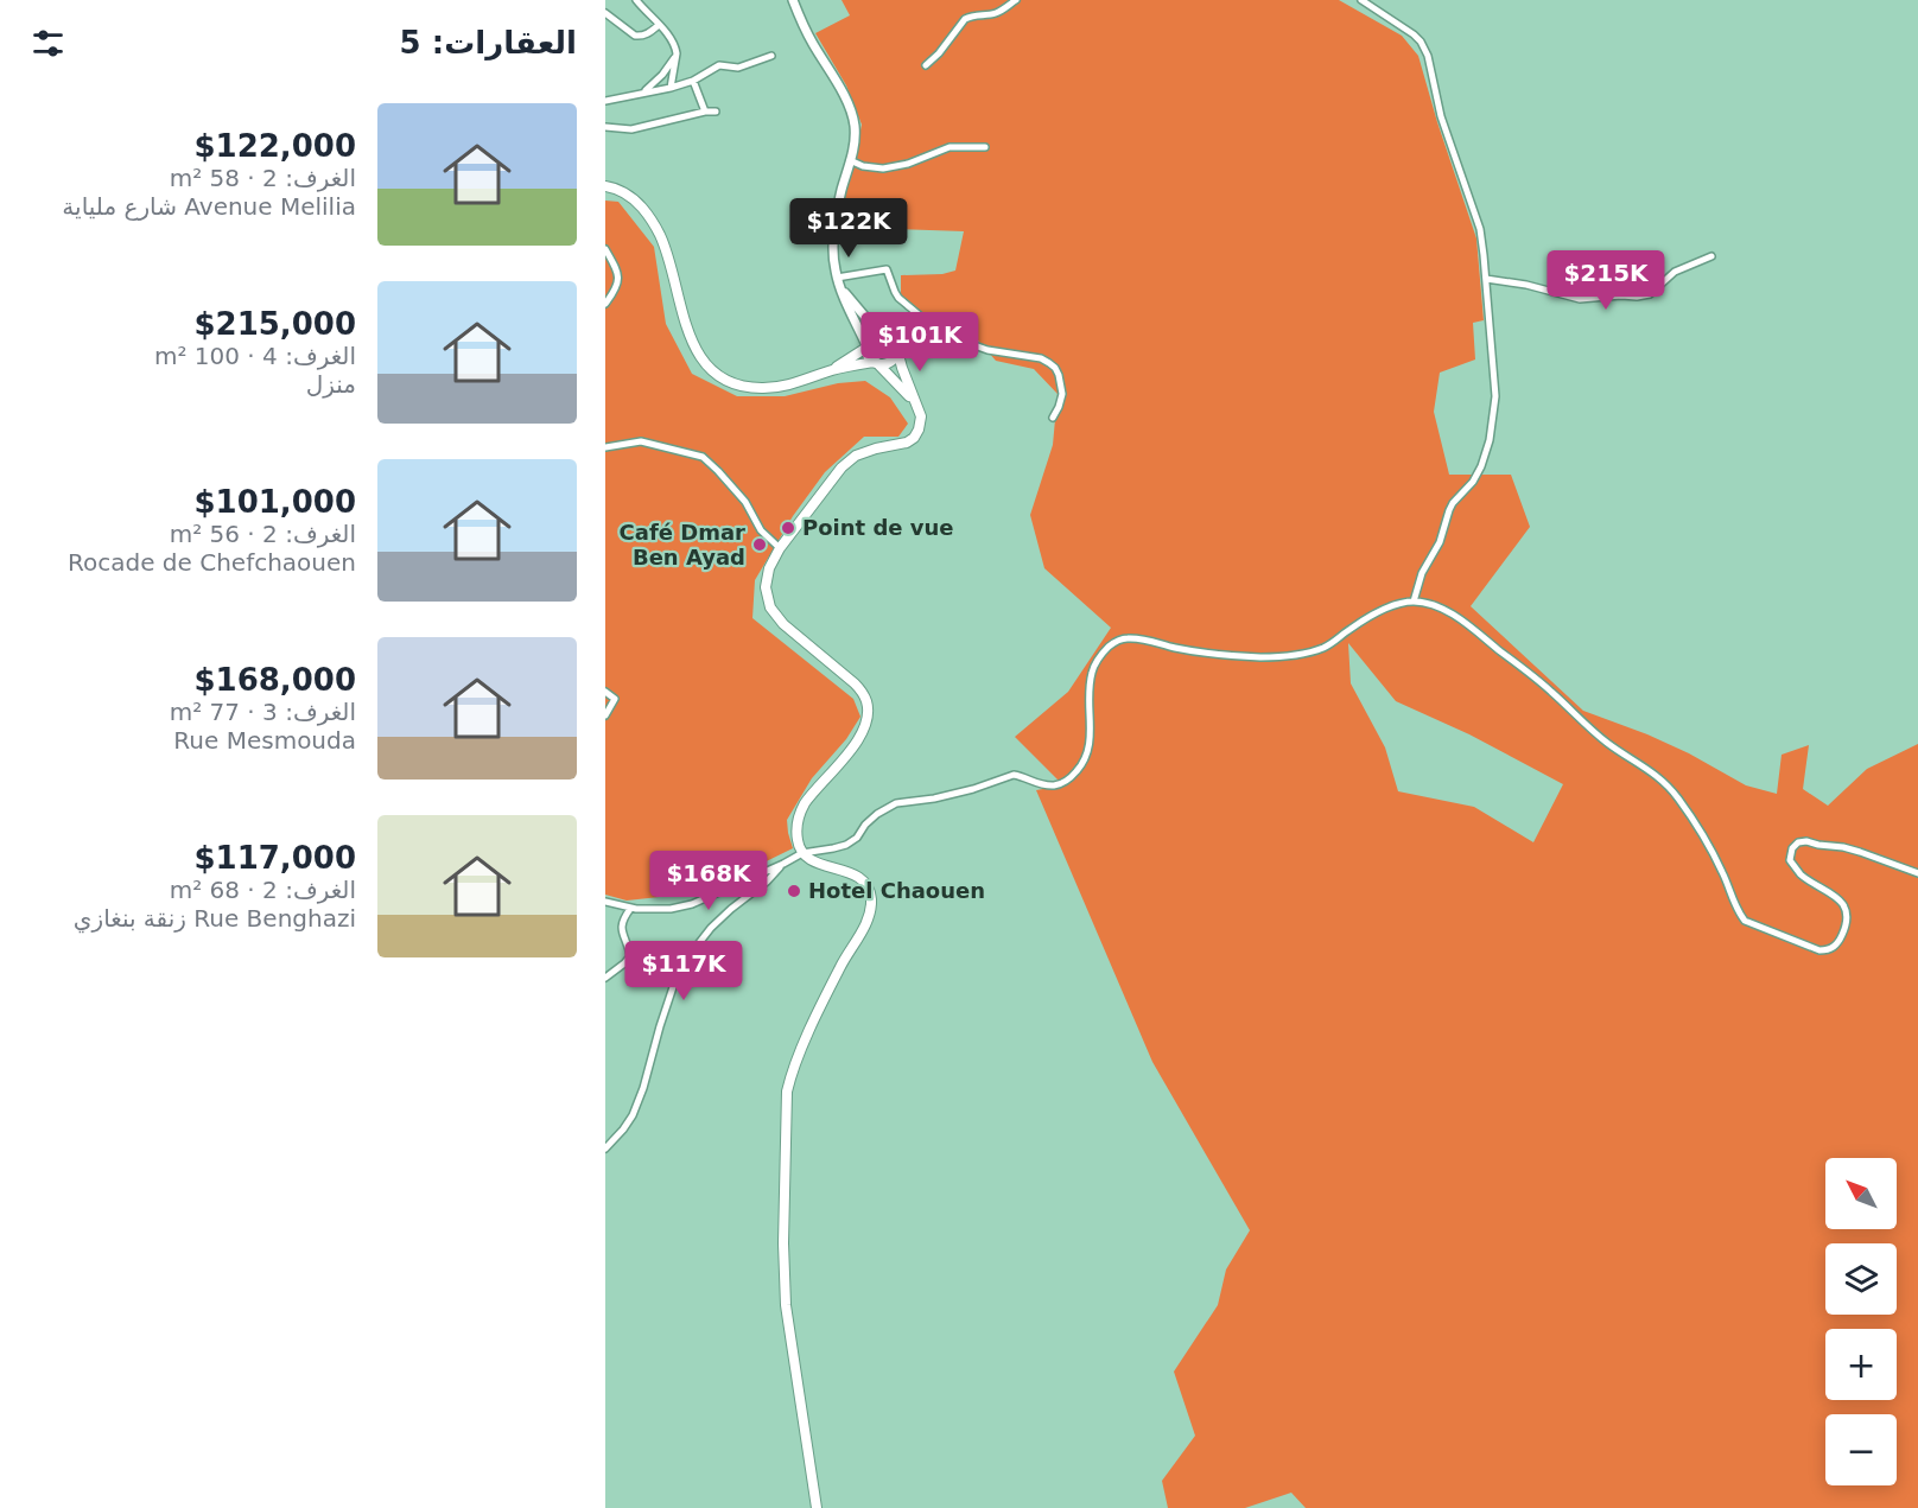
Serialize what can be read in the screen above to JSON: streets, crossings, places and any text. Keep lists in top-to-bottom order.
{
  "places": ["Point de vue", "Café Dmar Ben Ayad", "Hotel Chaouen"],
  "north": "top left",
  "page": {
    "heading": "العقارات: 5",
    "list": [
      {
        "name": "$122,000",
        "note": "الغرف: 2 · 58 m² · Avenue Melilia شارع ملياية"
      },
      {
        "name": "$215,000",
        "note": "الغرف: 4 · 100 m² · منزل"
      },
      {
        "name": "$101,000",
        "note": "الغرف: 2 · 56 m² · Rocade de Chefchaouen"
      },
      {
        "name": "$168,000",
        "note": "الغرف: 3 · 77 m² · Rue Mesmouda"
      },
      {
        "name": "$117,000",
        "note": "الغرف: 2 · 68 m² · Rue Benghazi زنقة بنغازي"
      }
    ],
    "price": [
      "$122K",
      "$215K",
      "$101K",
      "$168K",
      "$117K"
    ],
    "map_buttons": ["+", "−"]
  }
}
